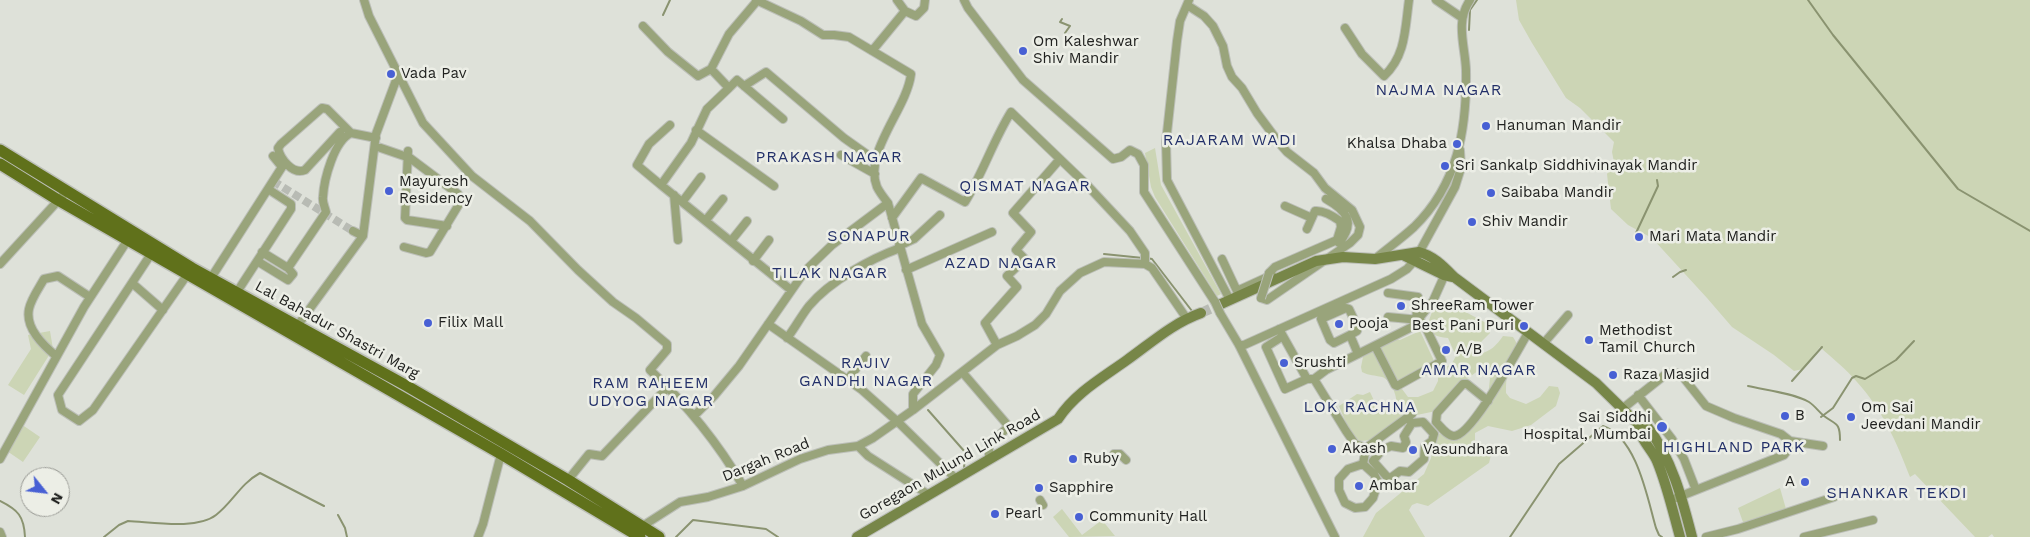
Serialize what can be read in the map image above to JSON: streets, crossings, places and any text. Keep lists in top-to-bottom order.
{
  "streets": {
    "main road": ["Lal Bahadur Shastri Marg"],
    "street": ["Dargah Road", "Goregaon Mulund Link Road"]
  },
  "crossings": [
    ["Lal Bahadur Shastri Marg", "Dargah Road"]
  ],
  "districts": [
    "NAJMA NAGAR",
    "RAJARAM WADI",
    "PRAKASH NAGAR",
    "QISMAT NAGAR",
    "SONAPUR",
    "AZAD NAGAR",
    "TILAK NAGAR",
    "RAJIV GANDHI NAGAR",
    "AMAR NAGAR",
    "RAM RAHEEM UDYOG NAGAR",
    "LOK RACHNA",
    "HIGHLAND PARK",
    "SHANKAR TEKDI"
  ],
  "places": [
    "Om Kaleshwar Shiv Mandir",
    "Vada Pav",
    "Hanuman Mandir",
    "Khalsa Dhaba",
    "Sri Sankalp Siddhivinayak Mandir",
    "Mayuresh Residency",
    "Saibaba Mandir",
    "Shiv Mandir",
    "Mari Mata Mandir",
    "ShreeRam Tower",
    "Filix Mall",
    "Pooja",
    "Best Pani Puri",
    "Methodist Tamil Church",
    "A/B",
    "Srushti",
    "Raza Masjid",
    "B",
    "Om Sai Jeevdani Mandir",
    "Sai Siddhi Hospital, Mumbai",
    "Akash",
    "Vasundhara",
    "Ruby",
    "A",
    "Ambar",
    "Sapphire",
    "Pearl",
    "Community Hall"
  ],
  "north": "bottom right"
}
